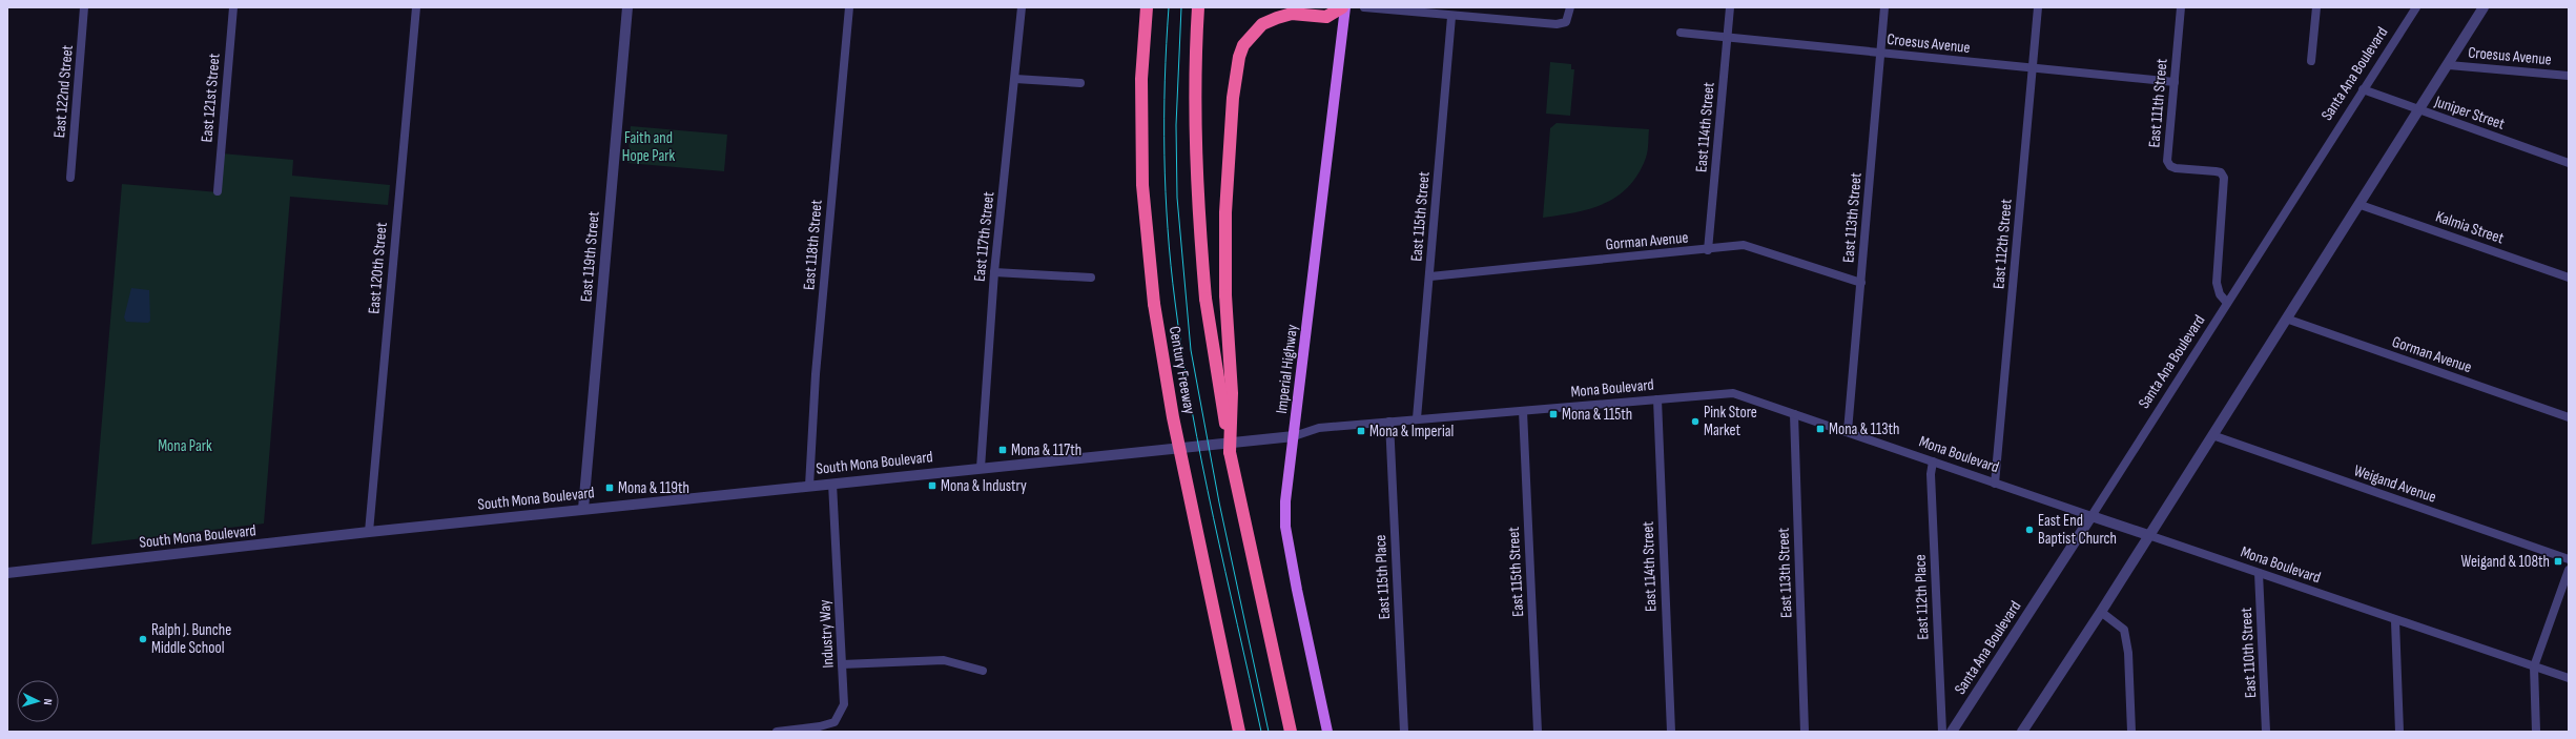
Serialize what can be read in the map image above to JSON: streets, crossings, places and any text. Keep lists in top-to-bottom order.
{
  "streets": {
    "highway": ["Century Freeway"],
    "main road": ["Imperial Highway"],
    "street": [
      "Croesus Avenue",
      "Santa Ana Boulevard",
      "East 122nd Street",
      "East 121st Street",
      "East 111th Street",
      "Juniper Street",
      "East 114th Street",
      "East 115th Street",
      "East 113th Street",
      "Kalmia Street",
      "East 117th Street",
      "Gorman Avenue",
      "East 112th Street",
      "East 118th Street",
      "East 119th Street",
      "East 120th Street",
      "Mona Boulevard",
      "South Mona Boulevard",
      "Weigand Avenue",
      "East 115th Place",
      "East 112th Place",
      "Industry Way",
      "East 110th Street"
    ]
  },
  "crossings": [
    ["Croesus Avenue", "East 111th Street"],
    ["Croesus Avenue", "East 114th Street"],
    ["Croesus Avenue", "East 113th Street"],
    ["Croesus Avenue", "East 112th Street"],
    ["Santa Ana Boulevard", "East 111th Street"],
    ["Santa Ana Boulevard", "Juniper Street"],
    ["Santa Ana Boulevard", "Mona Boulevard"],
    ["East 114th Street", "Gorman Avenue"],
    ["East 114th Street", "Mona Boulevard"],
    ["East 115th Street", "Gorman Avenue"],
    ["East 115th Street", "Mona Boulevard"],
    ["East 113th Street", "Gorman Avenue"],
    ["East 113th Street", "Mona Boulevard"],
    ["East 117th Street", "South Mona Boulevard"],
    ["East 112th Street", "Mona Boulevard"],
    ["East 118th Street", "South Mona Boulevard"],
    ["East 119th Street", "South Mona Boulevard"],
    ["East 120th Street", "South Mona Boulevard"],
    ["Imperial Highway", "Mona Boulevard"],
    ["Imperial Highway", "South Mona Boulevard"],
    ["Mona Boulevard", "South Mona Boulevard"],
    ["Mona Boulevard", "East 115th Place"],
    ["Mona Boulevard", "East 112th Place"],
    ["Mona Boulevard", "East 110th Street"],
    ["South Mona Boulevard", "Industry Way"]
  ],
  "parks": ["Faith and Hope Park", "Mona Park"],
  "places": {
    "transit": [
      "Mona & 115th",
      "Mona & 113th",
      "Mona & Imperial",
      "Mona & 117th",
      "Mona & Industry",
      "Mona & 119th",
      "Weigand & 108th"
    ],
    "other": ["Pink Store Market", "East End Baptist Church", "Ralph J. Bunche Middle School"]
  },
  "north": "right"
}
